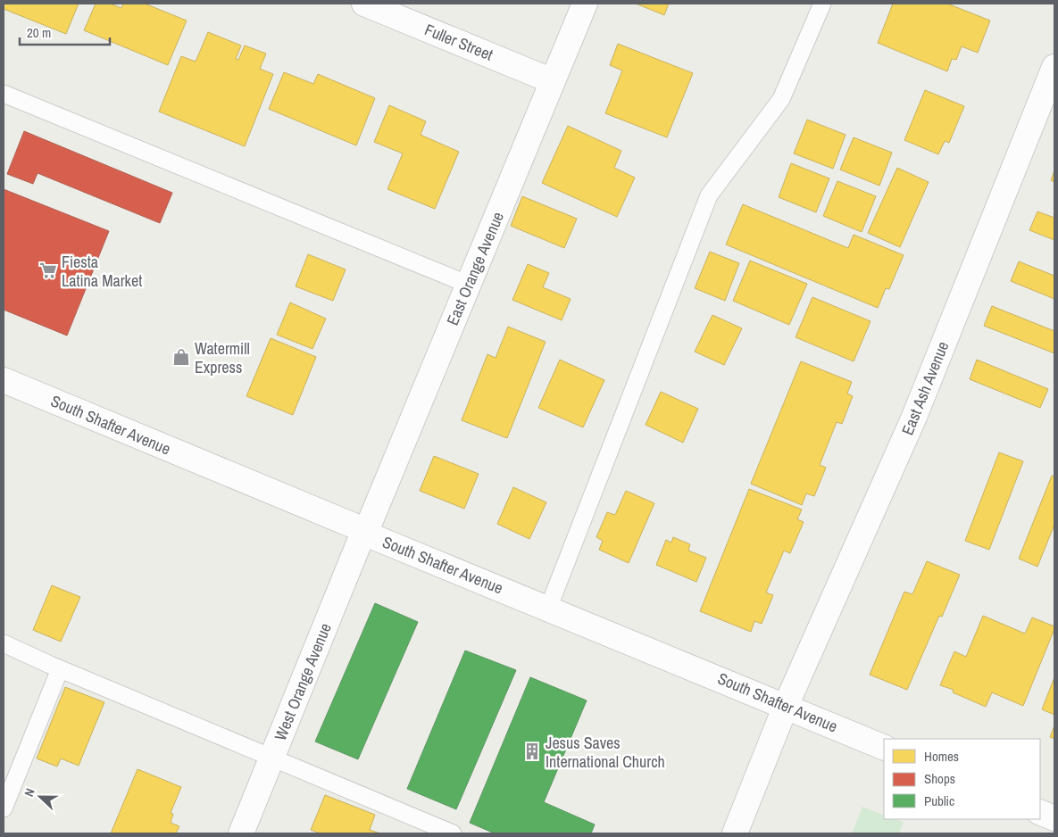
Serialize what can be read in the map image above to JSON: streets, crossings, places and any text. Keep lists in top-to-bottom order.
{
  "streets": {
    "street": [
      "Fuller Street",
      "East Orange Avenue",
      "East Ash Avenue",
      "South Shafter Avenue",
      "West Orange Avenue"
    ]
  },
  "crossings": [
    ["Fuller Street", "East Orange Avenue"],
    ["East Orange Avenue", "South Shafter Avenue"],
    ["East Orange Avenue", "West Orange Avenue"],
    ["East Ash Avenue", "South Shafter Avenue"],
    ["South Shafter Avenue", "West Orange Avenue"]
  ],
  "places": {
    "supermarket": ["Fiesta Latina Market"],
    "shop": ["Watermill Express"],
    "building": ["Jesus Saves International Church"]
  },
  "legend": ["Homes", "Shops", "Public"],
  "scale_bar": "20 m",
  "north": "left"
}
